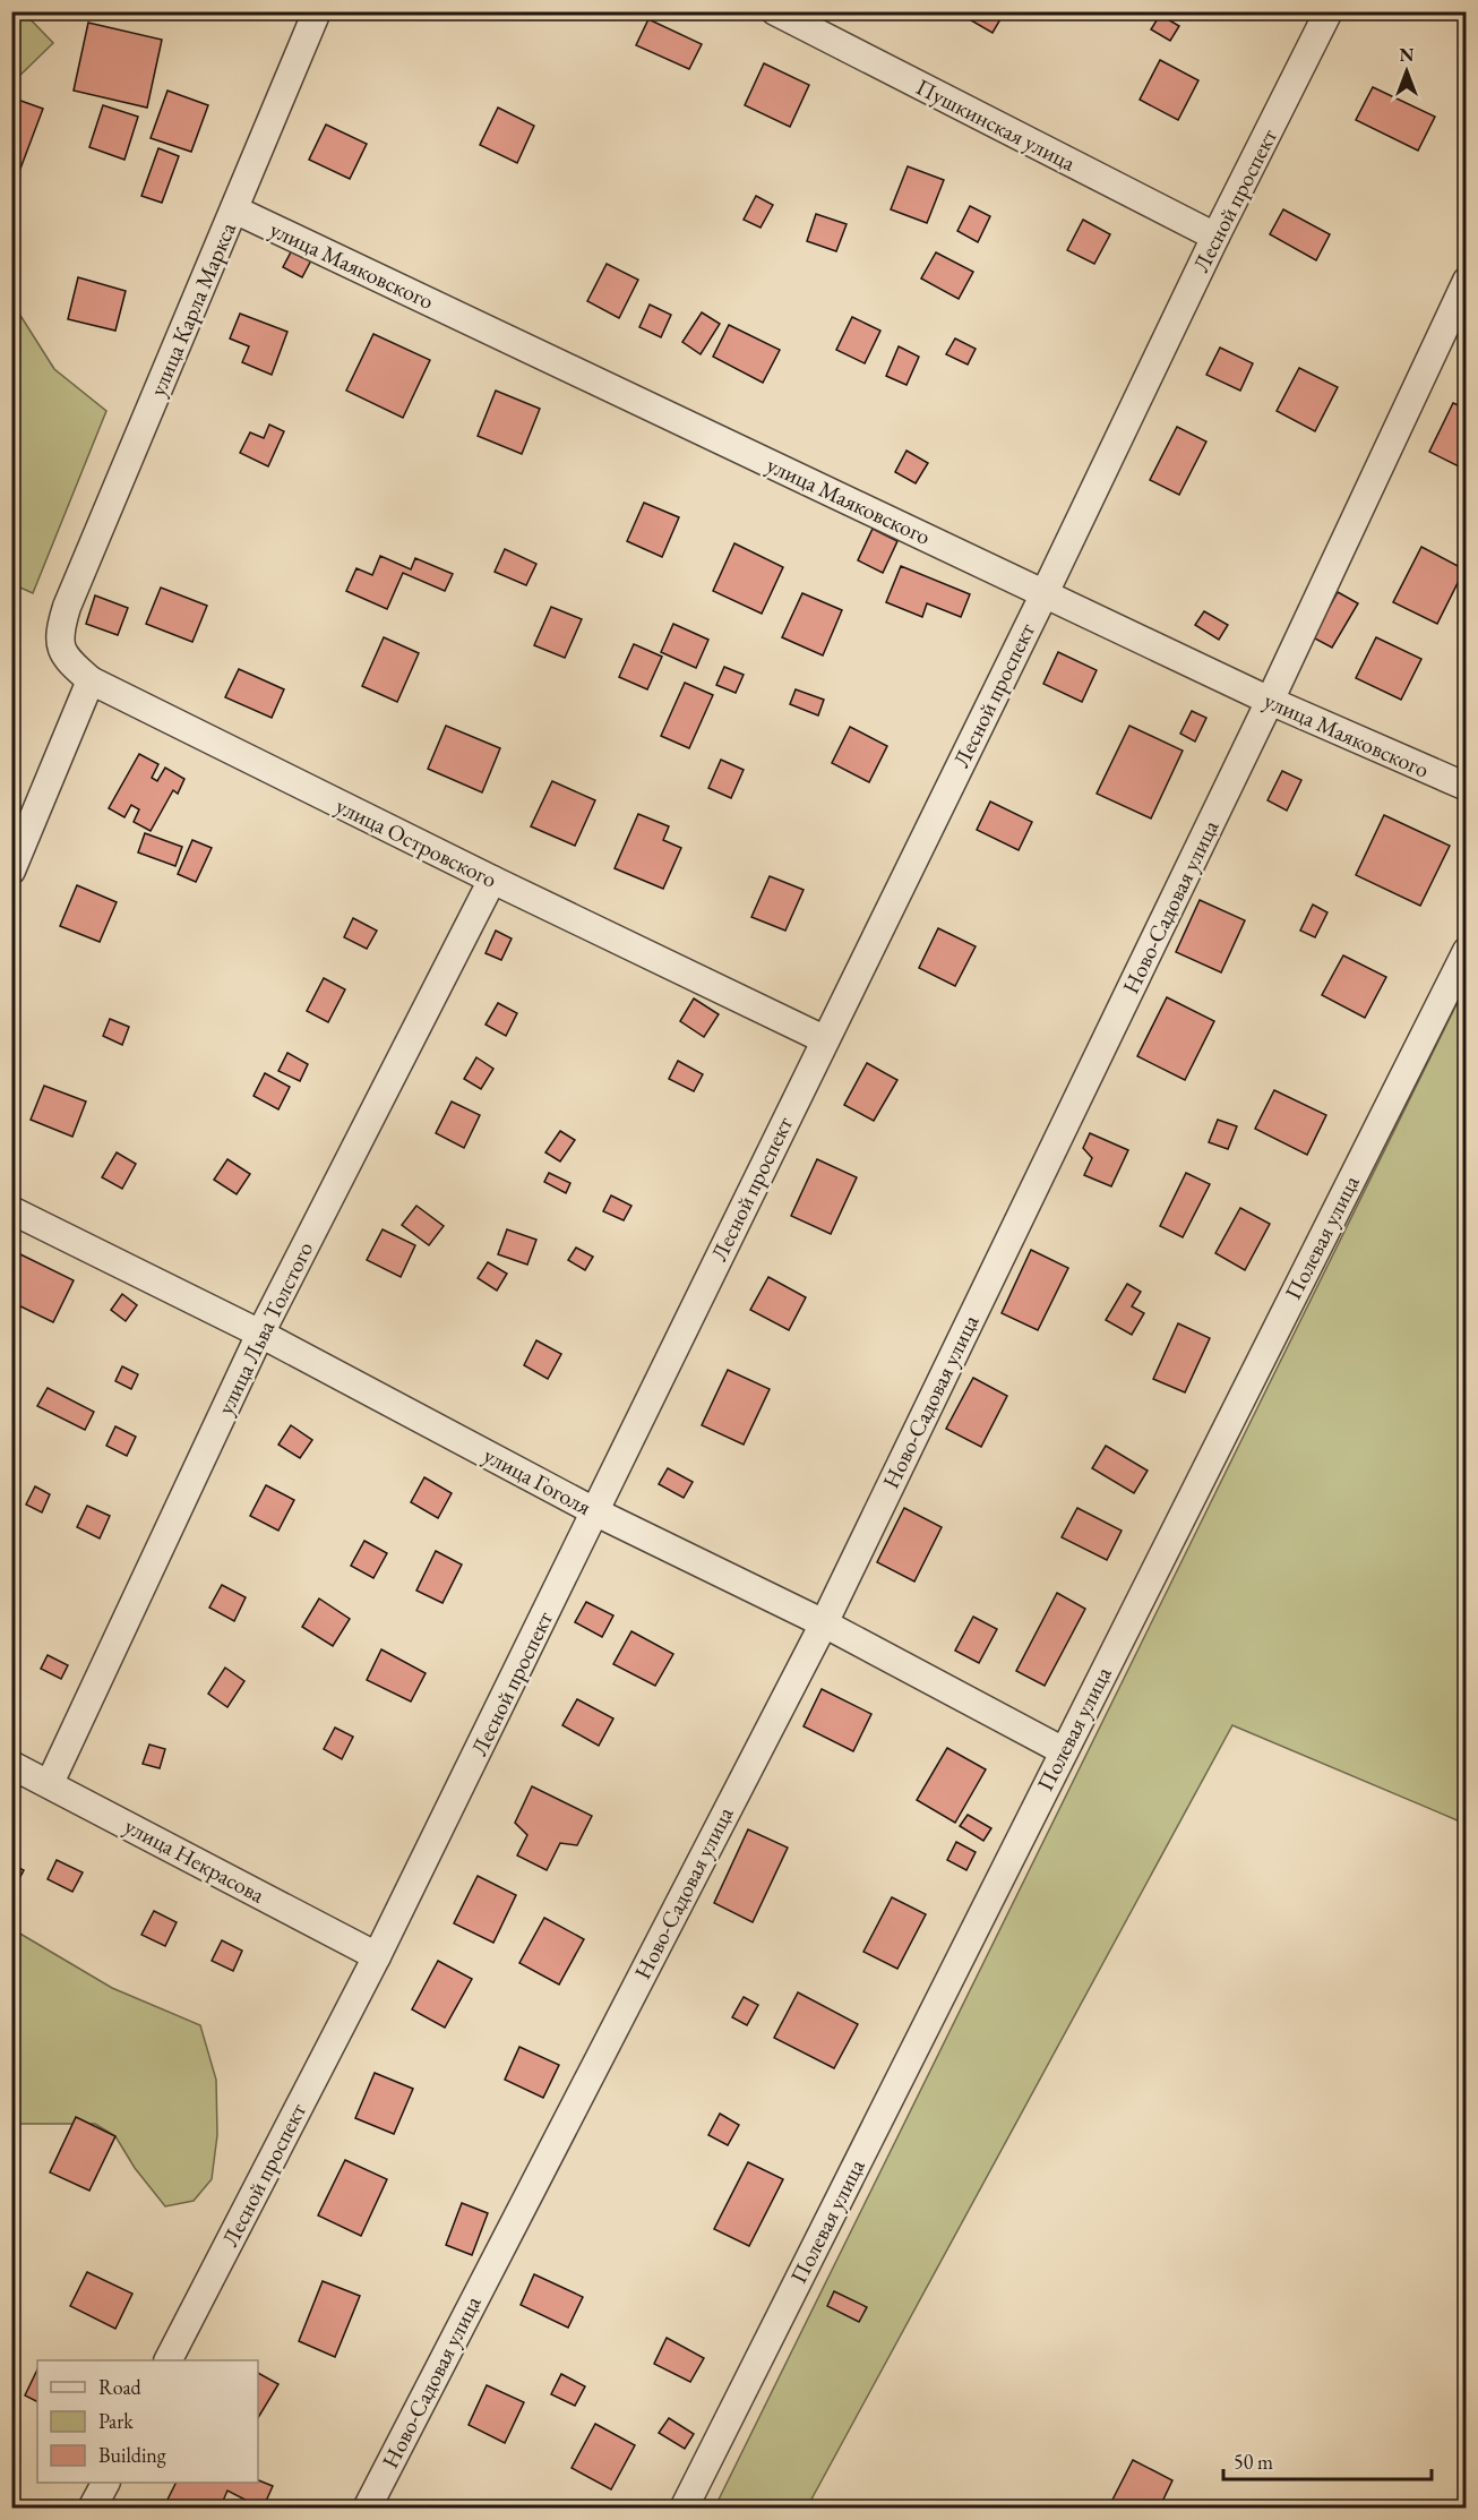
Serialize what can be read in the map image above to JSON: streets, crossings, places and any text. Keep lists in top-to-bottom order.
{
  "streets": {
    "street": [
      "Пушкинская улица",
      "Лесной проспект",
      "улица Маяковского",
      "улица Карла Маркса",
      "улица Островского",
      "Ново-Садовая улица",
      "Полевая улица",
      "улица Льва Толстого",
      "улица Гоголя",
      "улица Некрасова"
    ]
  },
  "crossings": [
    ["Пушкинская улица", "Лесной проспект"],
    ["Лесной проспект", "улица Маяковского"],
    ["Лесной проспект", "улица Островского"],
    ["Лесной проспект", "улица Гоголя"],
    ["Лесной проспект", "улица Некрасова"],
    ["улица Маяковского", "улица Карла Маркса"],
    ["улица Маяковского", "Ново-Садовая улица"],
    ["улица Карла Маркса", "улица Островского"],
    ["улица Островского", "улица Льва Толстого"],
    ["Ново-Садовая улица", "улица Гоголя"],
    ["Полевая улица", "улица Гоголя"],
    ["улица Льва Толстого", "улица Гоголя"],
    ["улица Льва Толстого", "улица Некрасова"]
  ],
  "legend": ["Road", "Park", "Building"],
  "scale_bar": "50 m",
  "north": "top"
}
